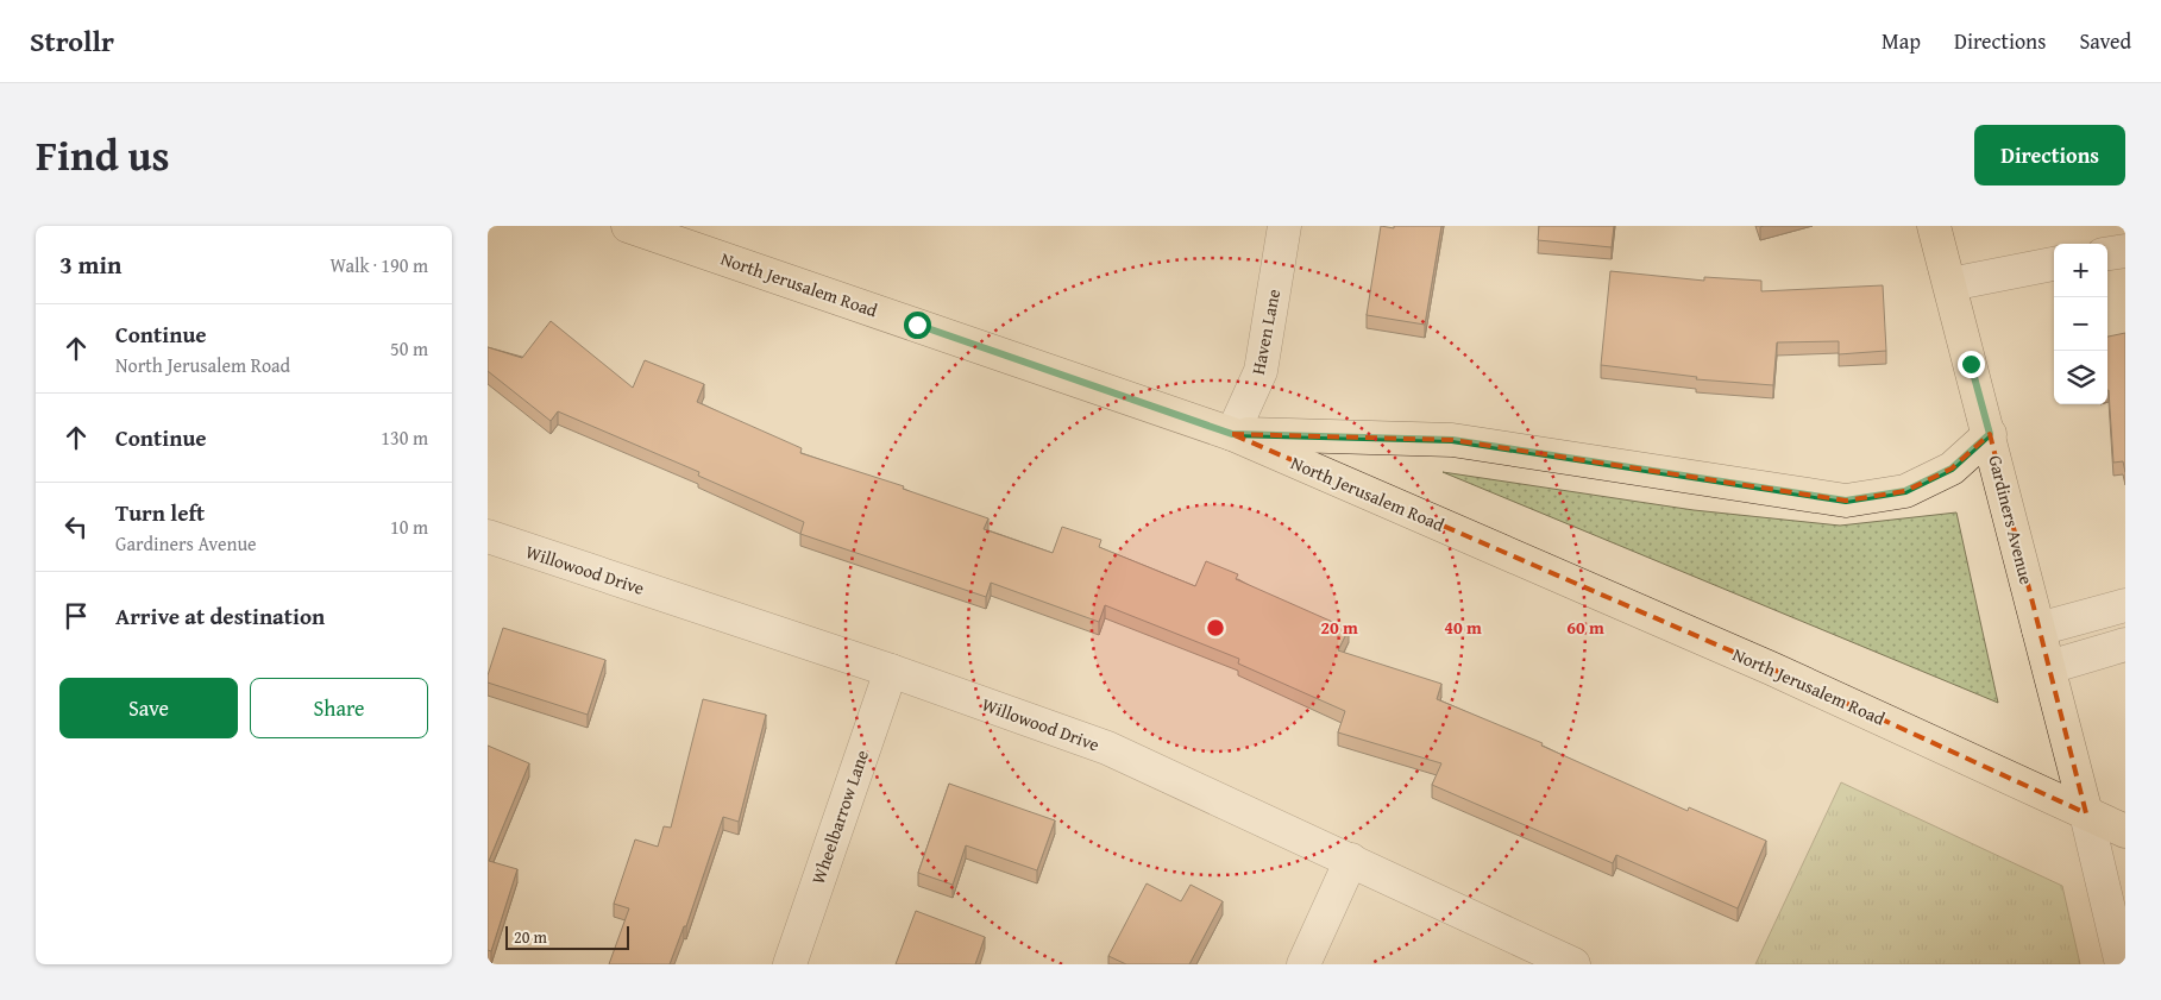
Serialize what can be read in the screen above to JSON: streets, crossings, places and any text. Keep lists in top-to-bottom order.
{
  "streets": {
    "main road": ["North Jerusalem Road", "Gardiners Avenue"],
    "street": ["Haven Lane", "Willowood Drive", "Wheelbarrow Lane"]
  },
  "crossings": [
    ["North Jerusalem Road", "Haven Lane"],
    ["North Jerusalem Road", "Gardiners Avenue"],
    ["Willowood Drive", "Wheelbarrow Lane"]
  ],
  "scale_bar": "20 m",
  "page": {
    "header": "Strollr",
    "nav": ["Map", "Directions", "Saved"],
    "title": "Find us",
    "buttons": [
      "Directions",
      ["Save", "Share"]
    ],
    "heading": ["3 min", "Walk · 190 m"],
    "map_buttons": ["+", "−"],
    "list": [
      ["Continue", "North Jerusalem Road", "50 m"],
      ["Continue", "130 m"],
      ["Turn left", "Gardiners Avenue", "10 m"],
      "Arrive at destination"
    ],
    "scale": "20 m"
  },
  "rings": ["20 m", "40 m", "60 m"]
}
